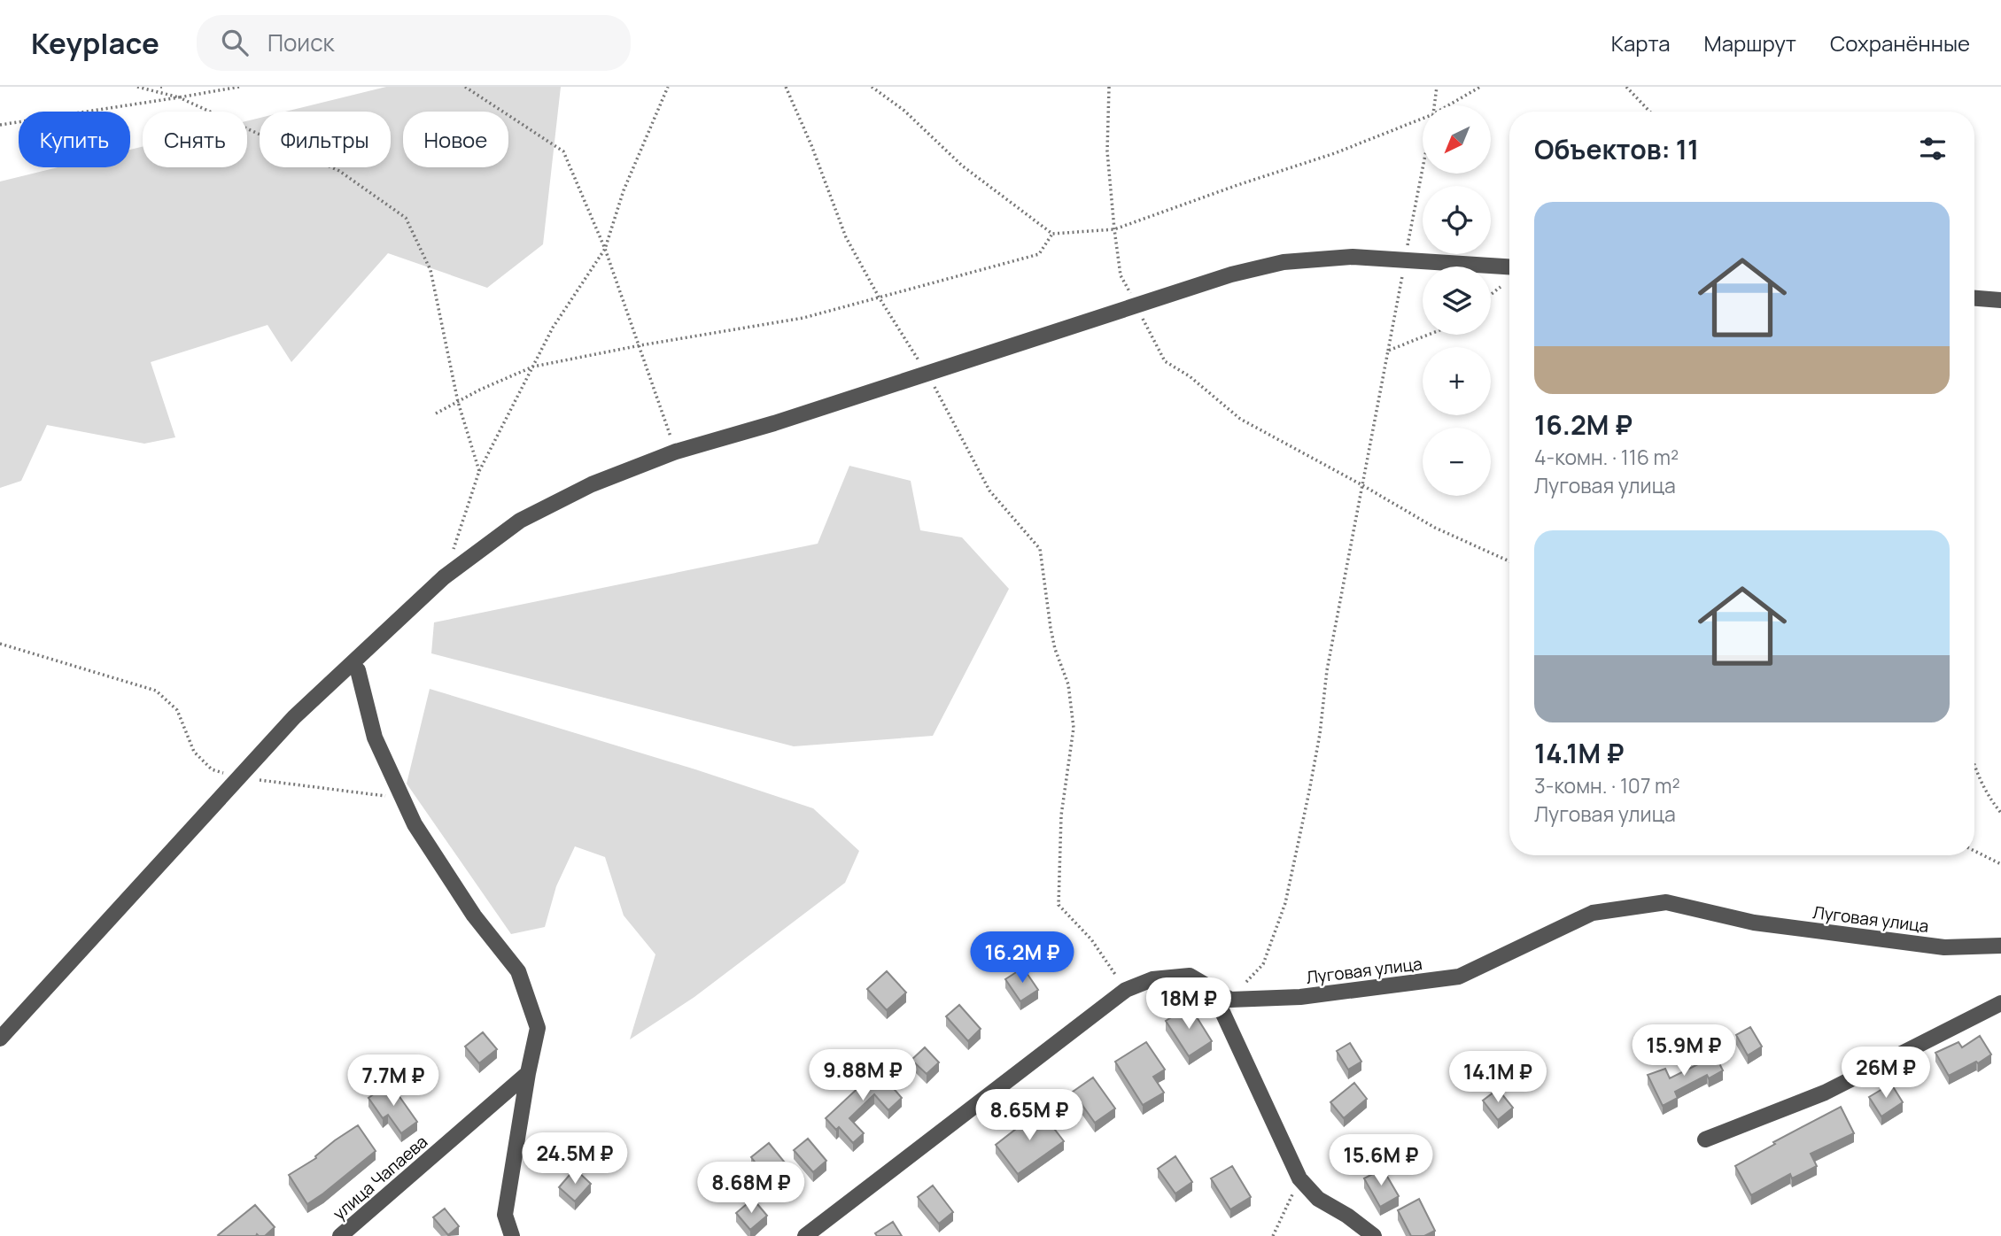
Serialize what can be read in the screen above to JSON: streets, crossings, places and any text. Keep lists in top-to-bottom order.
{
  "streets": {
    "street": ["Луговая улица", "улица Чапаева"]
  },
  "north": "bottom left",
  "page": {
    "header": "Keyplace",
    "search": "Поиск",
    "nav": ["Карта", "Маршрут", "Сохранённые"],
    "map_buttons": ["+", "−"],
    "chip": [
      "Купить",
      "Снять",
      "Фильтры",
      "Новое"
    ],
    "heading": "Объектов: 11",
    "list": [
      {
        "name": "16.2M ₽",
        "note": "4-комн. · 116 m² · Луговая улица"
      },
      {
        "name": "14.1M ₽",
        "note": "3-комн. · 107 m² · Луговая улица"
      }
    ],
    "price": [
      "16.2M ₽",
      "18M ₽",
      "15.9M ₽",
      "26M ₽",
      "9.88M ₽",
      "14.1M ₽",
      "7.7M ₽",
      "8.65M ₽",
      "24.5M ₽",
      "15.6M ₽",
      "8.68M ₽"
    ]
  }
}
